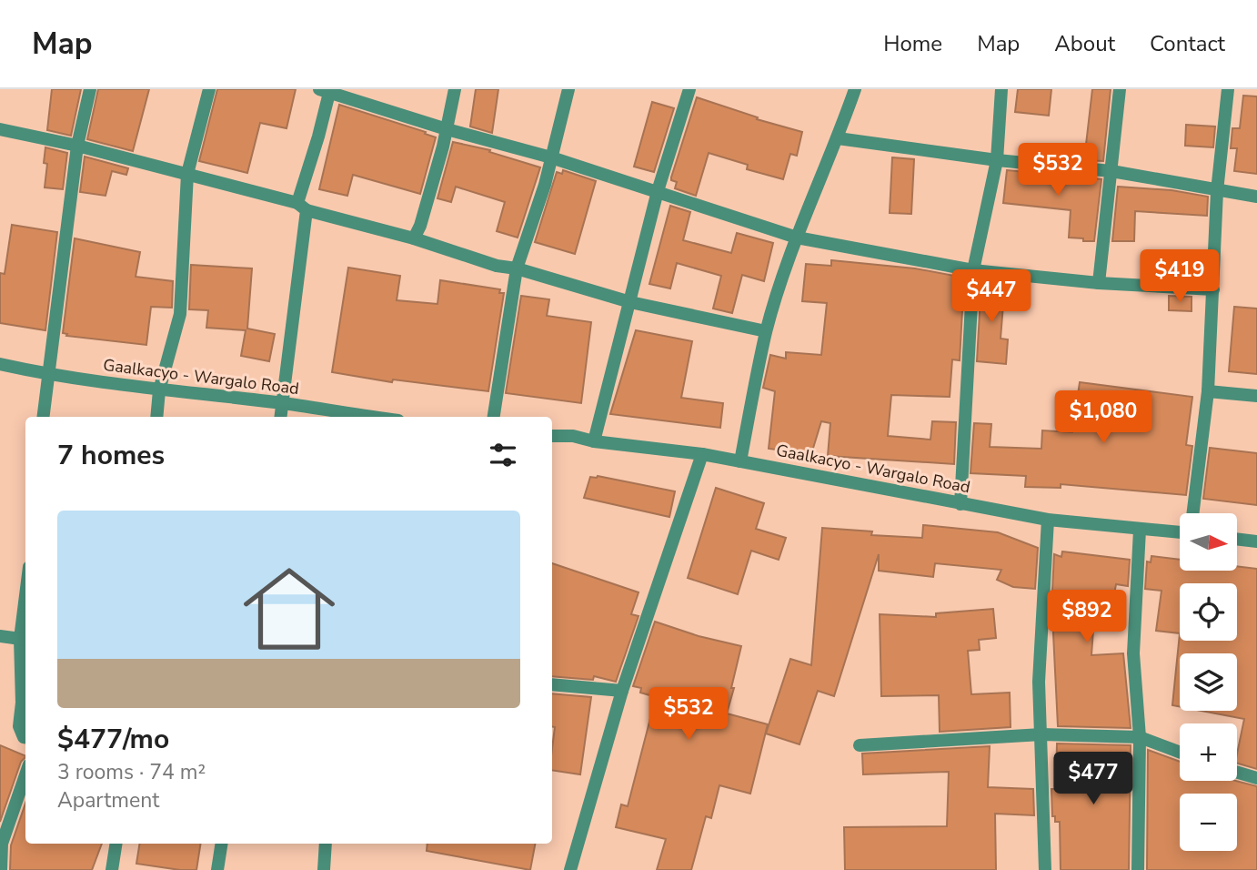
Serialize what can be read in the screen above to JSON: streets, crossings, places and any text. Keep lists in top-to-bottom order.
{
  "streets": {
    "street": ["Gaalkacyo - Wargalo Road"]
  },
  "north": "right",
  "page": {
    "header": "Map",
    "nav": [
      "Home",
      "Map",
      "About",
      "Contact"
    ],
    "price": [
      "$532",
      "$419",
      "$447",
      "$1,080",
      "$892",
      "$532",
      "$477"
    ],
    "heading": "7 homes",
    "list": [
      {
        "name": "$477/mo",
        "note": "3 rooms · 74 m² · Apartment"
      }
    ],
    "map_buttons": ["+", "−"]
  }
}
